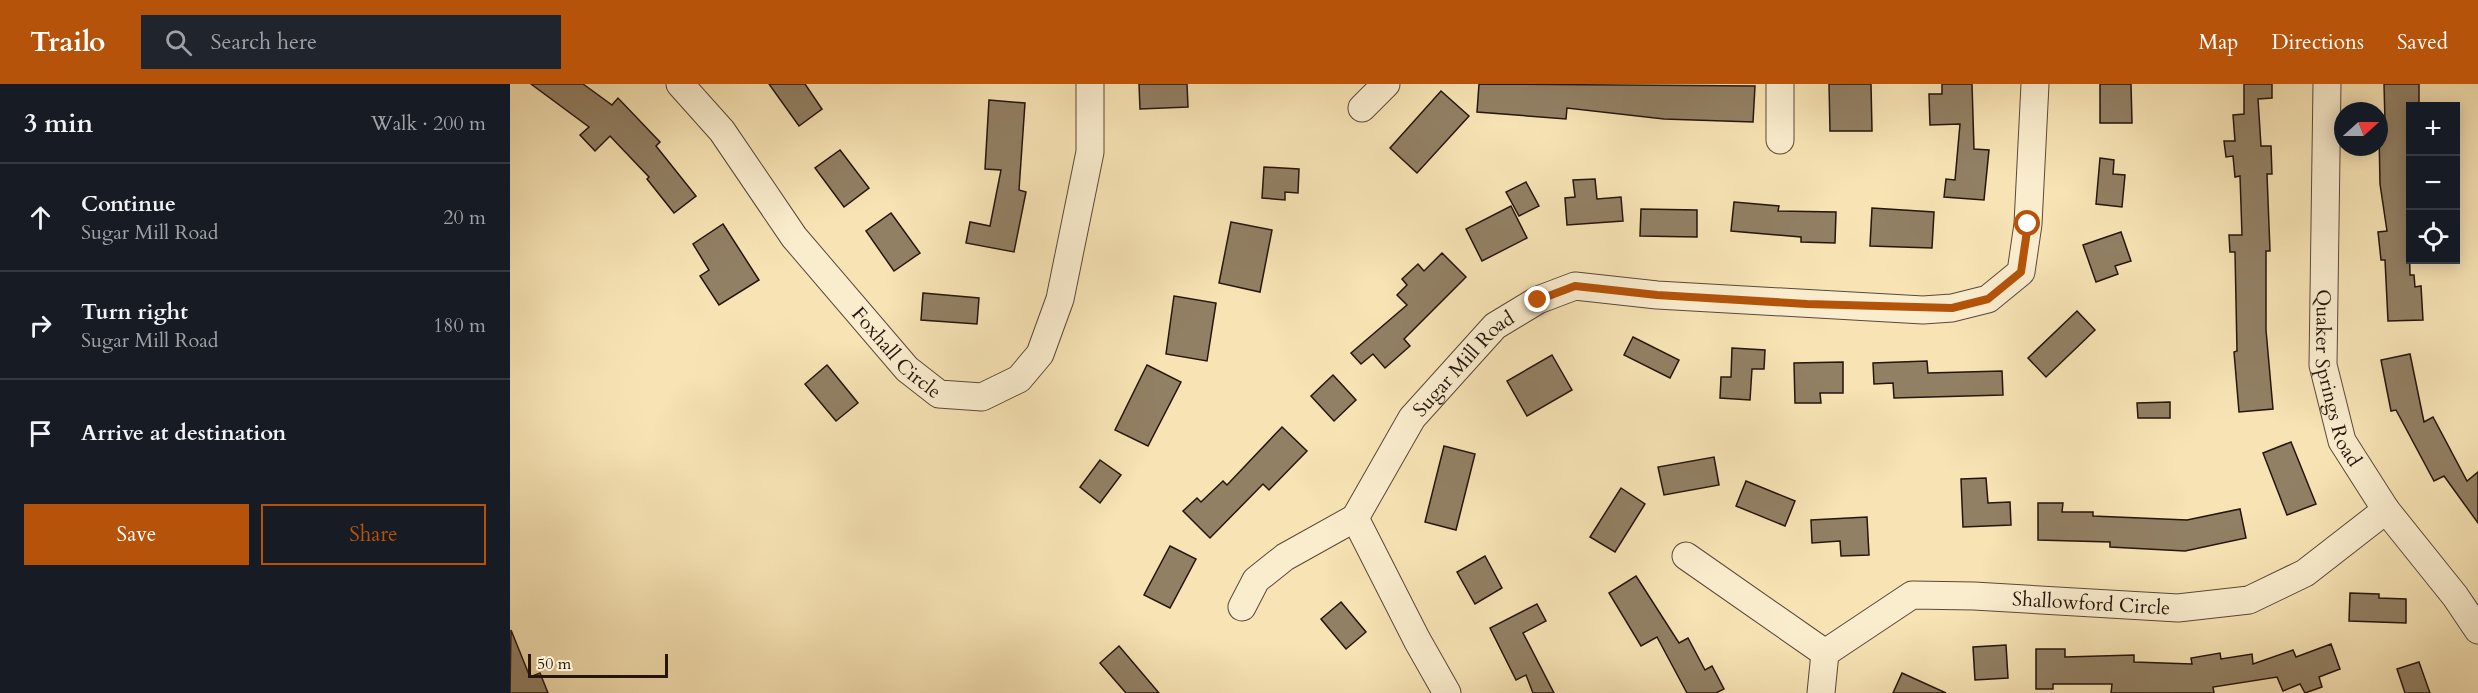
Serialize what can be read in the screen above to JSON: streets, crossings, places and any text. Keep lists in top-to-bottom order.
{
  "streets": {
    "street": [
      "Foxhall Circle",
      "Sugar Mill Road",
      "Quaker Springs Road",
      "Shallowford Circle"
    ]
  },
  "crossings": [
    ["Quaker Springs Road", "Shallowford Circle"]
  ],
  "scale_bar": "50 m",
  "north": "right",
  "page": {
    "header": "Trailo",
    "search": "Search here",
    "nav": ["Map", "Directions", "Saved"],
    "heading": ["3 min", "Walk · 200 m"],
    "map_buttons": ["+", "−"],
    "list": [
      ["Continue", "Sugar Mill Road", "20 m"],
      ["Turn right", "Sugar Mill Road", "180 m"],
      "Arrive at destination"
    ],
    "buttons": ["Save", "Share"],
    "scale": "50 m"
  }
}
